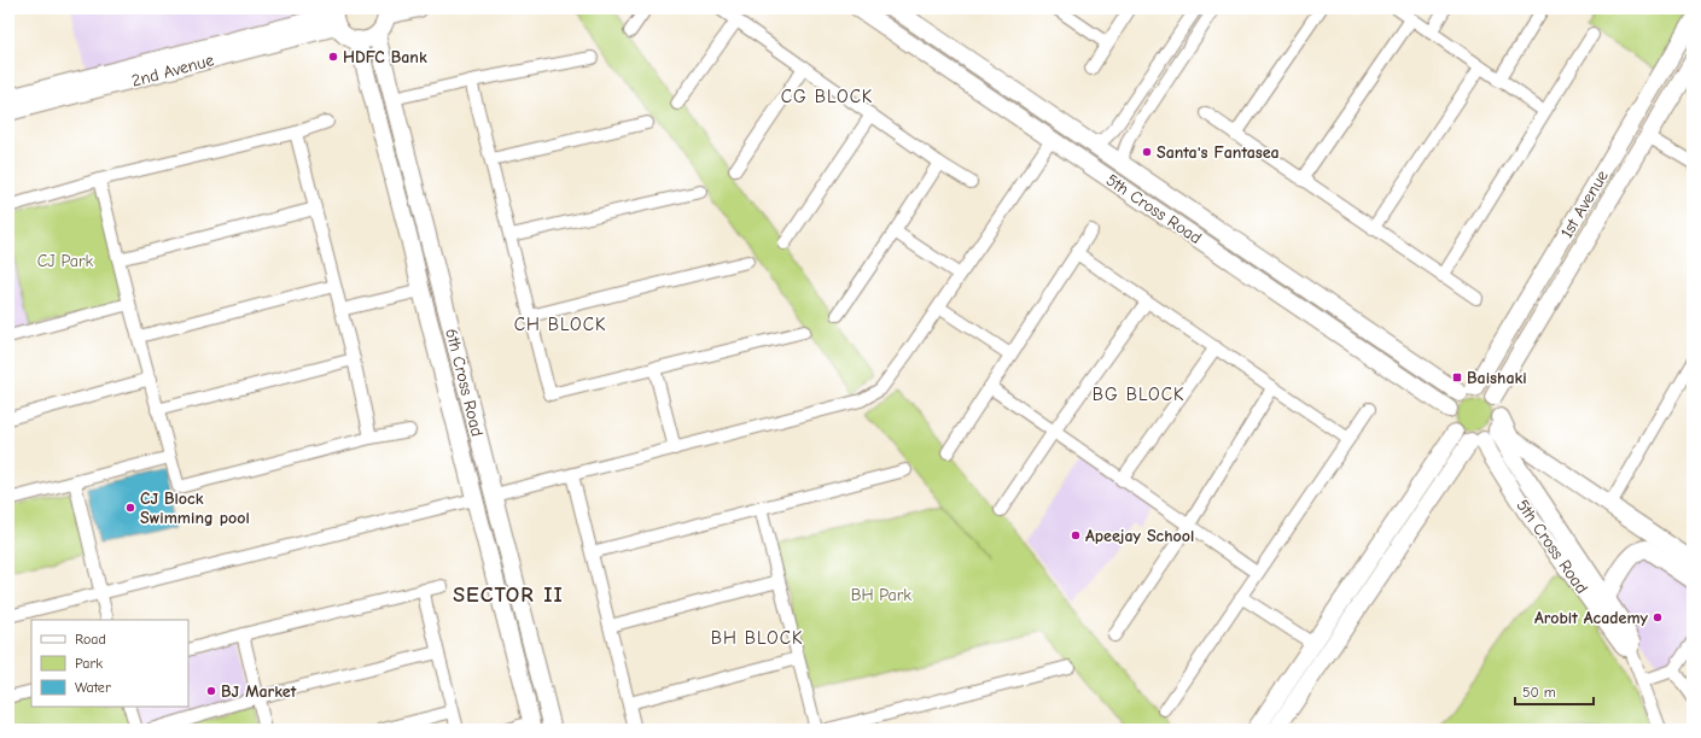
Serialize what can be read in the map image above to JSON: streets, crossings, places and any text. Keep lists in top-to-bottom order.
{
  "streets": {
    "street": [
      "2nd Avenue",
      "1st Avenue",
      "5th Cross Road",
      "6th Cross Road"
    ]
  },
  "crossings": [
    ["1st Avenue", "5th Cross Road"]
  ],
  "districts": [
    "CG BLOCK",
    "CH BLOCK",
    "BG BLOCK",
    "SECTOR II",
    "BH BLOCK"
  ],
  "parks": ["CJ Park", "BH Park"],
  "places": {
    "other": [
      "HDFC Bank",
      "Santa's Fantasea",
      "CJ Block Swimming pool",
      "Apeejay School",
      "Arobit Academy",
      "BJ Market"
    ],
    "transit": ["Baishaki"]
  },
  "legend": ["Road", "Park", "Water"],
  "scale_bar": "50 m"
}
